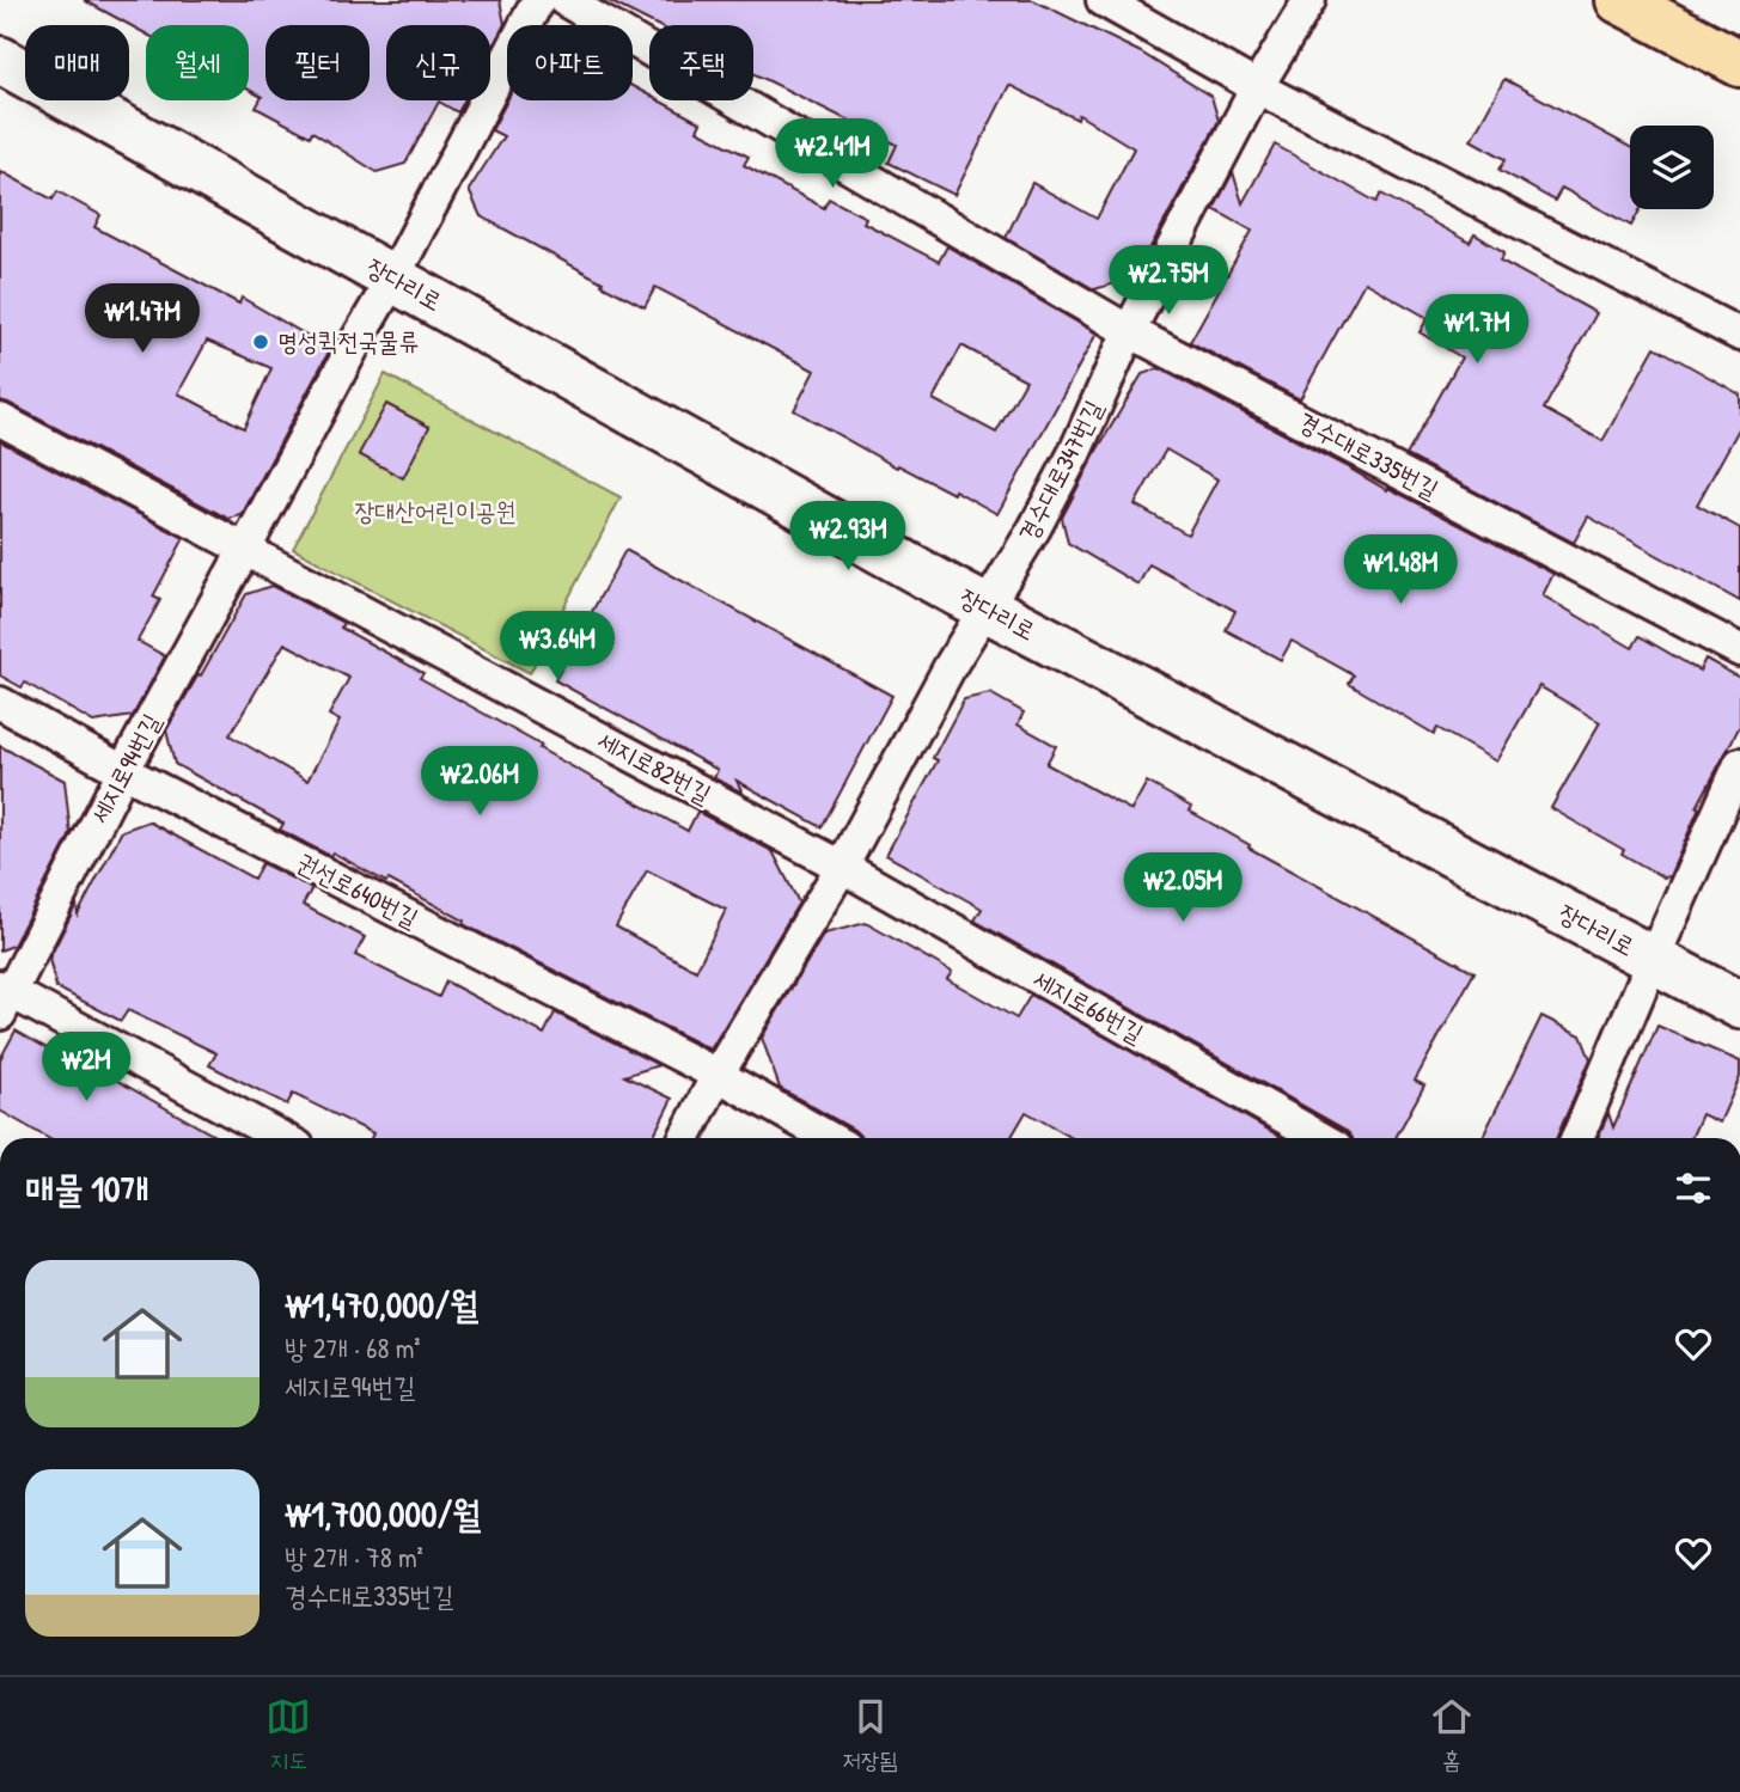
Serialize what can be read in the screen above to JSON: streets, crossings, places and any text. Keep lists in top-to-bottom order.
{
  "streets": {
    "street": [
      "장다리로",
      "경수대로335번길",
      "경수대로347번길",
      "세지로82번길",
      "세지로94번길",
      "권선로640번길",
      "세지로66번길"
    ]
  },
  "crossings": [
    ["장다리로", "경수대로347번길"],
    ["장다리로", "세지로94번길"],
    ["경수대로335번길", "경수대로347번길"],
    ["세지로82번길", "세지로94번길"],
    ["세지로82번길", "세지로66번길"],
    ["세지로94번길", "권선로640번길"]
  ],
  "parks": ["장대산어린이공원"],
  "places": ["명성퀵전국물류"],
  "page": {
    "chip": [
      "매매",
      "월세",
      "필터",
      "신규",
      "아파트",
      "주택"
    ],
    "price": [
      "₩2.41M",
      "₩2.75M",
      "₩1.47M",
      "₩1.7M",
      "₩2.93M",
      "₩1.48M",
      "₩3.64M",
      "₩2.06M",
      "₩2.05M",
      "₩2M"
    ],
    "heading": "매물 10개",
    "list": [
      {
        "name": "₩1,470,000/월",
        "note": "방 2개 · 68 m² · 세지로94번길"
      },
      {
        "name": "₩1,700,000/월",
        "note": "방 2개 · 78 m² · 경수대로335번길"
      }
    ],
    "tabs": ["지도", "저장됨", "홈"]
  }
}
